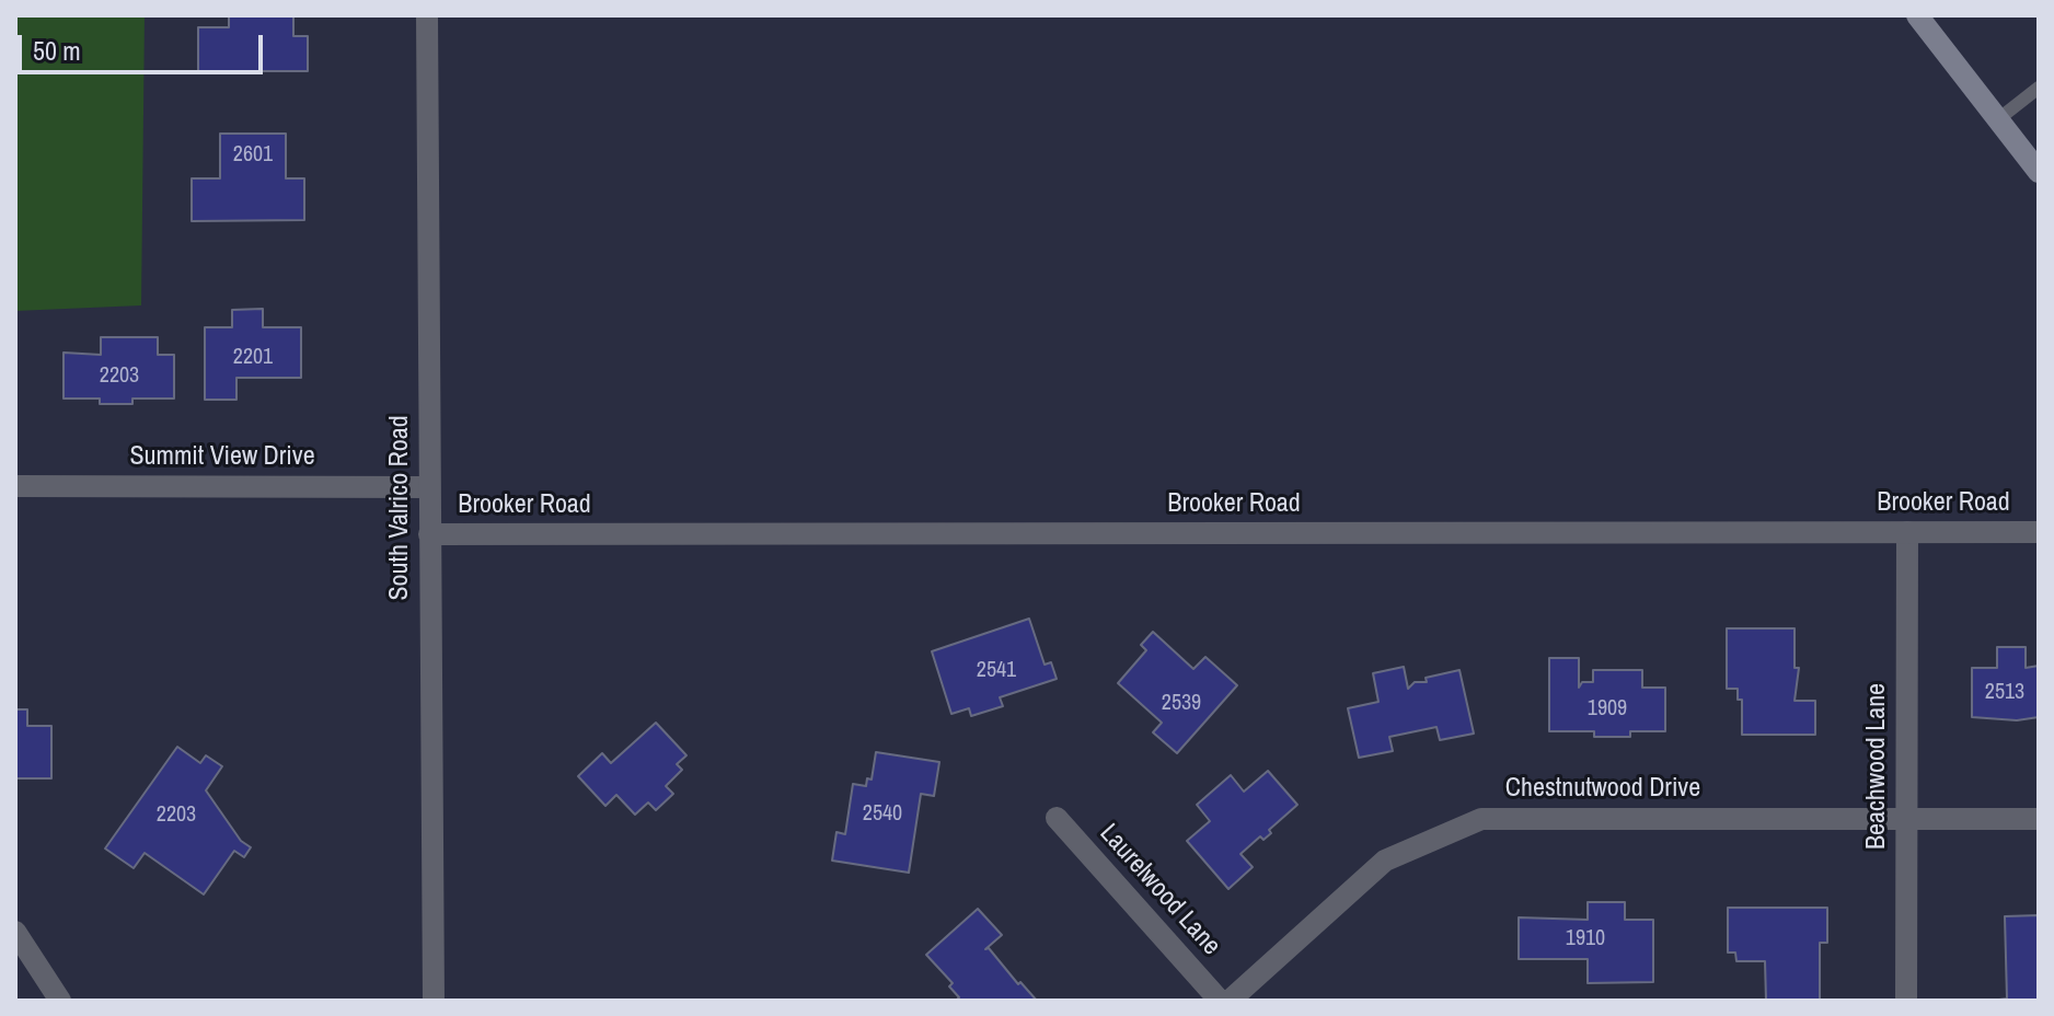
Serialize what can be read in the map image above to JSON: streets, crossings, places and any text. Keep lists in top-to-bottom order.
{
  "streets": {
    "street": [
      "Summit View Drive",
      "Brooker Road",
      "South Valrico Road",
      "Beachwood Lane",
      "Chestnutwood Drive",
      "Laurelwood Lane"
    ]
  },
  "crossings": [
    ["Summit View Drive", "South Valrico Road"],
    ["Brooker Road", "South Valrico Road"],
    ["Brooker Road", "Beachwood Lane"],
    ["Beachwood Lane", "Chestnutwood Drive"]
  ],
  "house_numbers": [
    "2601",
    "2201",
    "2203",
    "2541",
    "2513",
    "2539",
    "1909",
    "2540",
    "2203",
    "1910"
  ],
  "scale_bar": "50 m"
}
